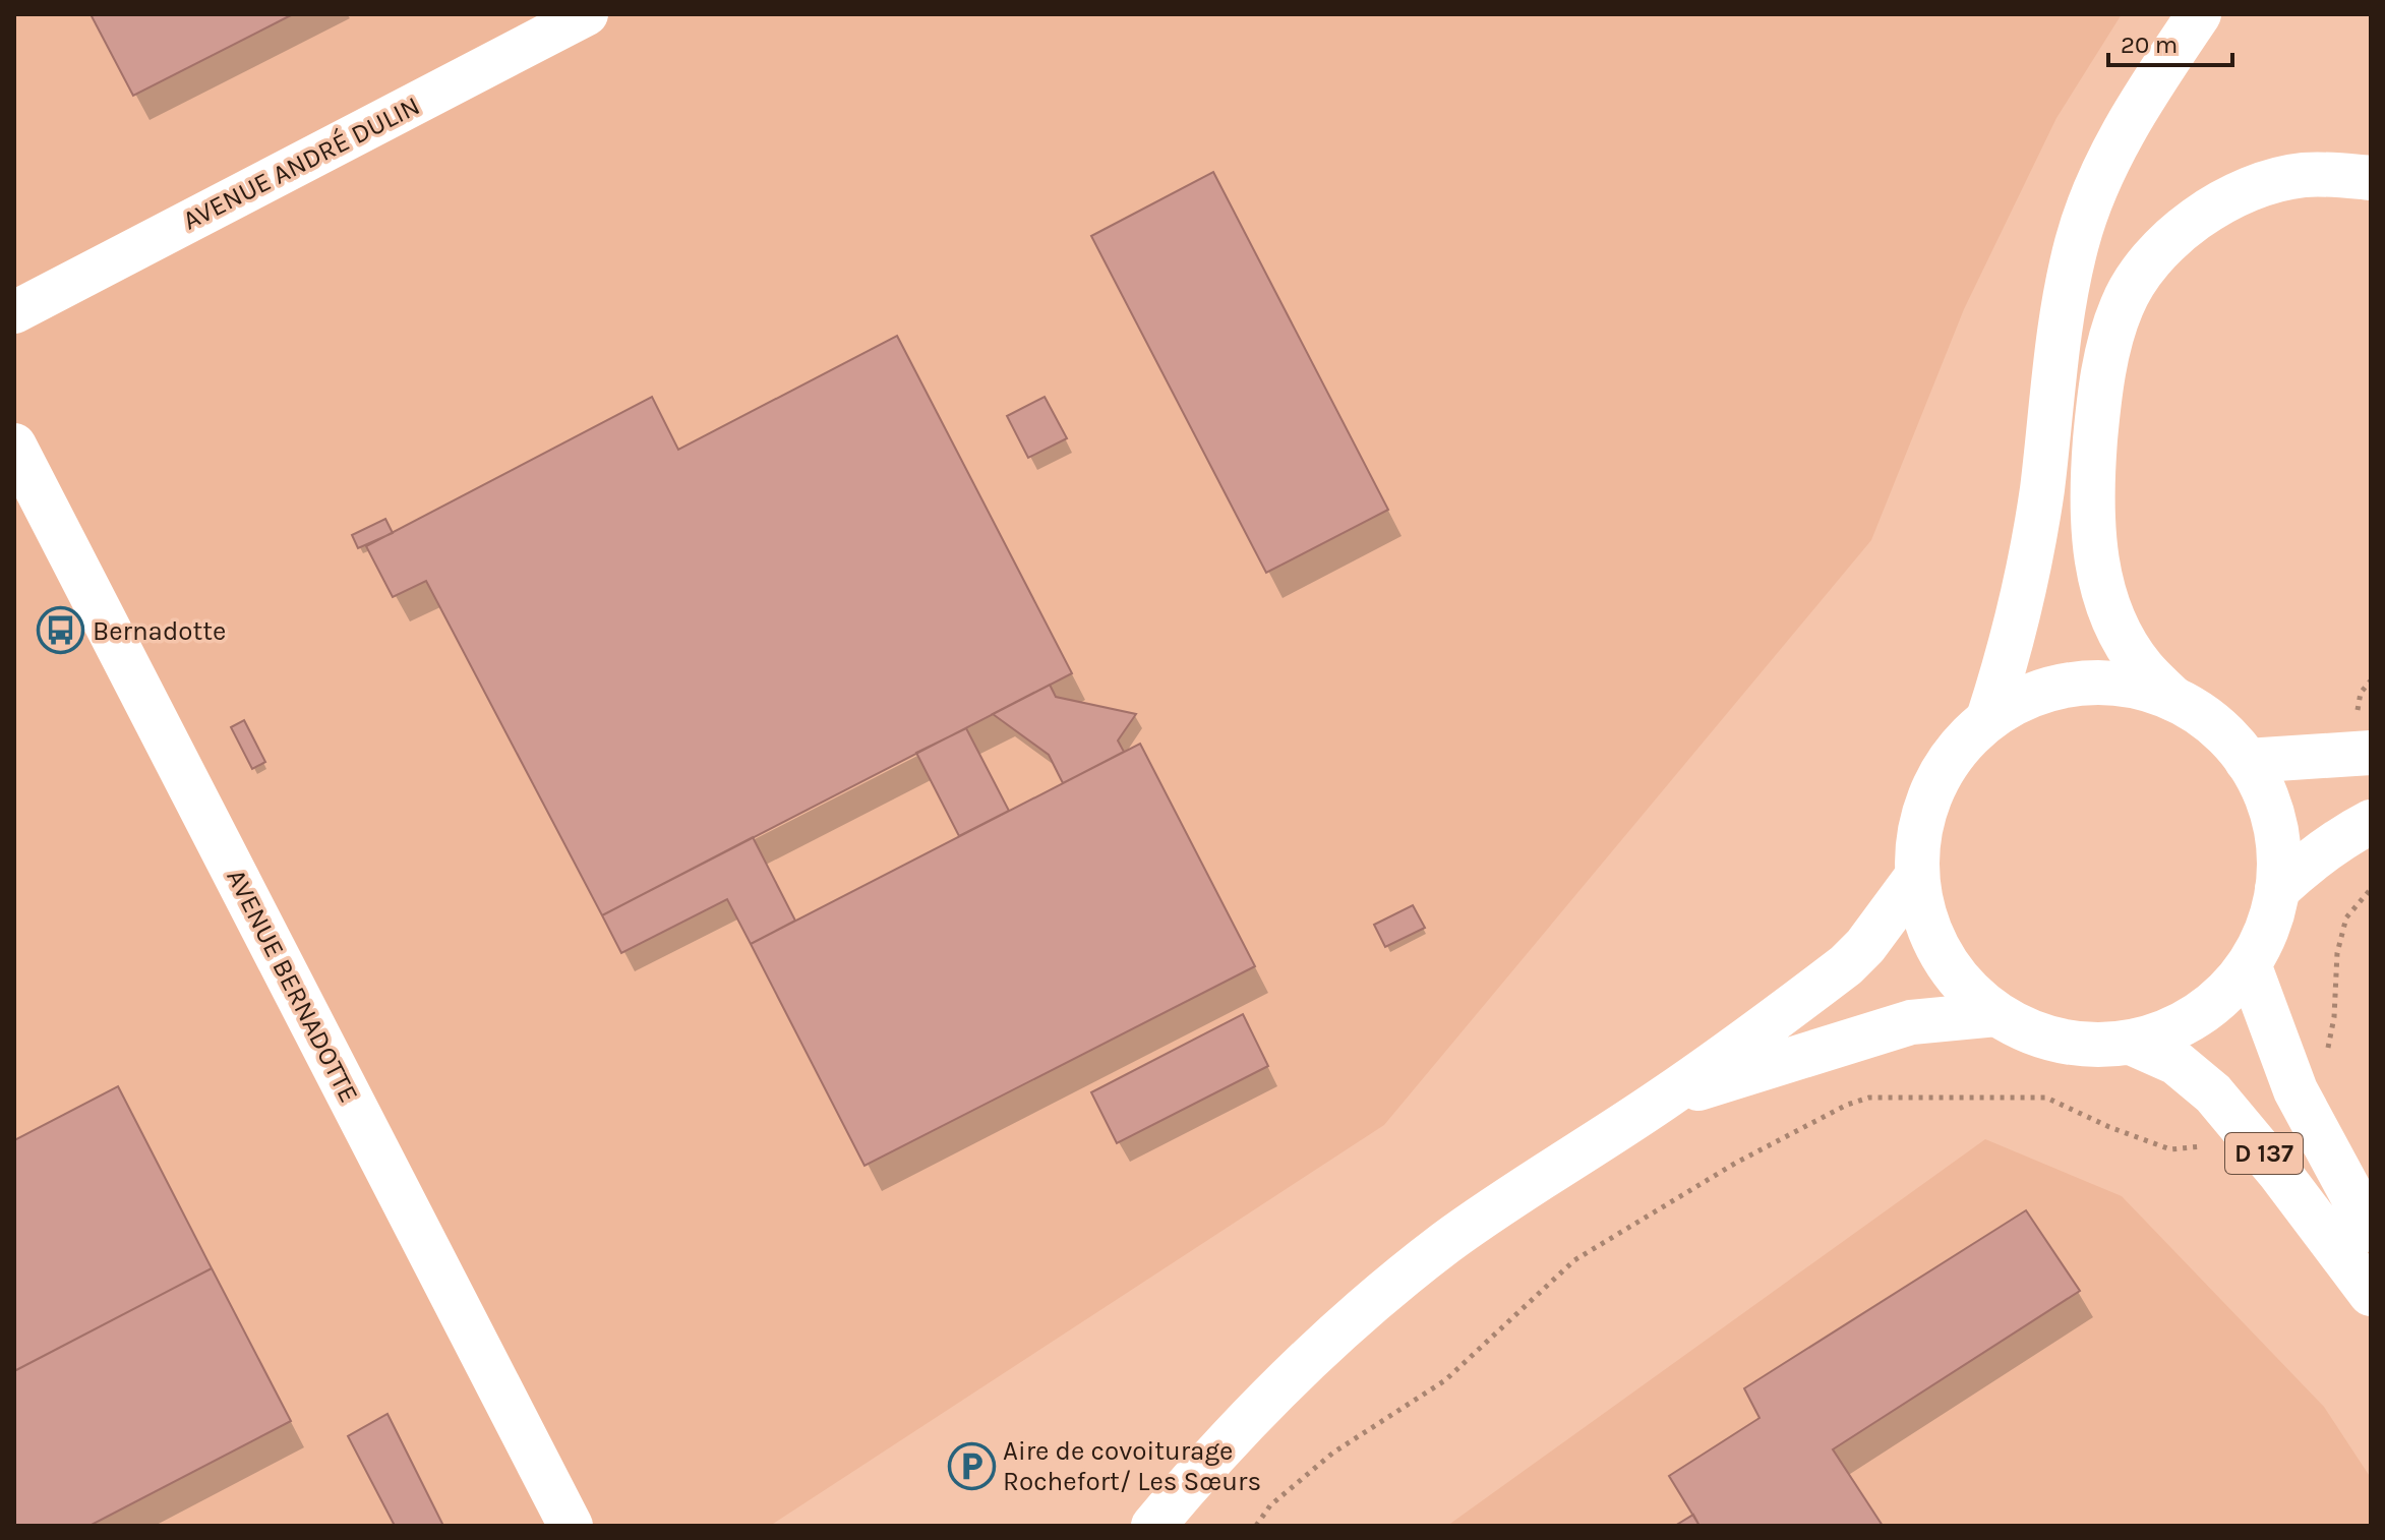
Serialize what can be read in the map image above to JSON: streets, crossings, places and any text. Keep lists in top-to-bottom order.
{
  "streets": {
    "main road": ["AVENUE BERNADOTTE", "D 137"],
    "street": ["AVENUE ANDRÉ DULIN"]
  },
  "places": {
    "bus stop": ["Bernadotte"],
    "parking": ["Aire de covoiturage Rochefort/ Les Sœurs"]
  },
  "scale_bar": "20 m"
}
